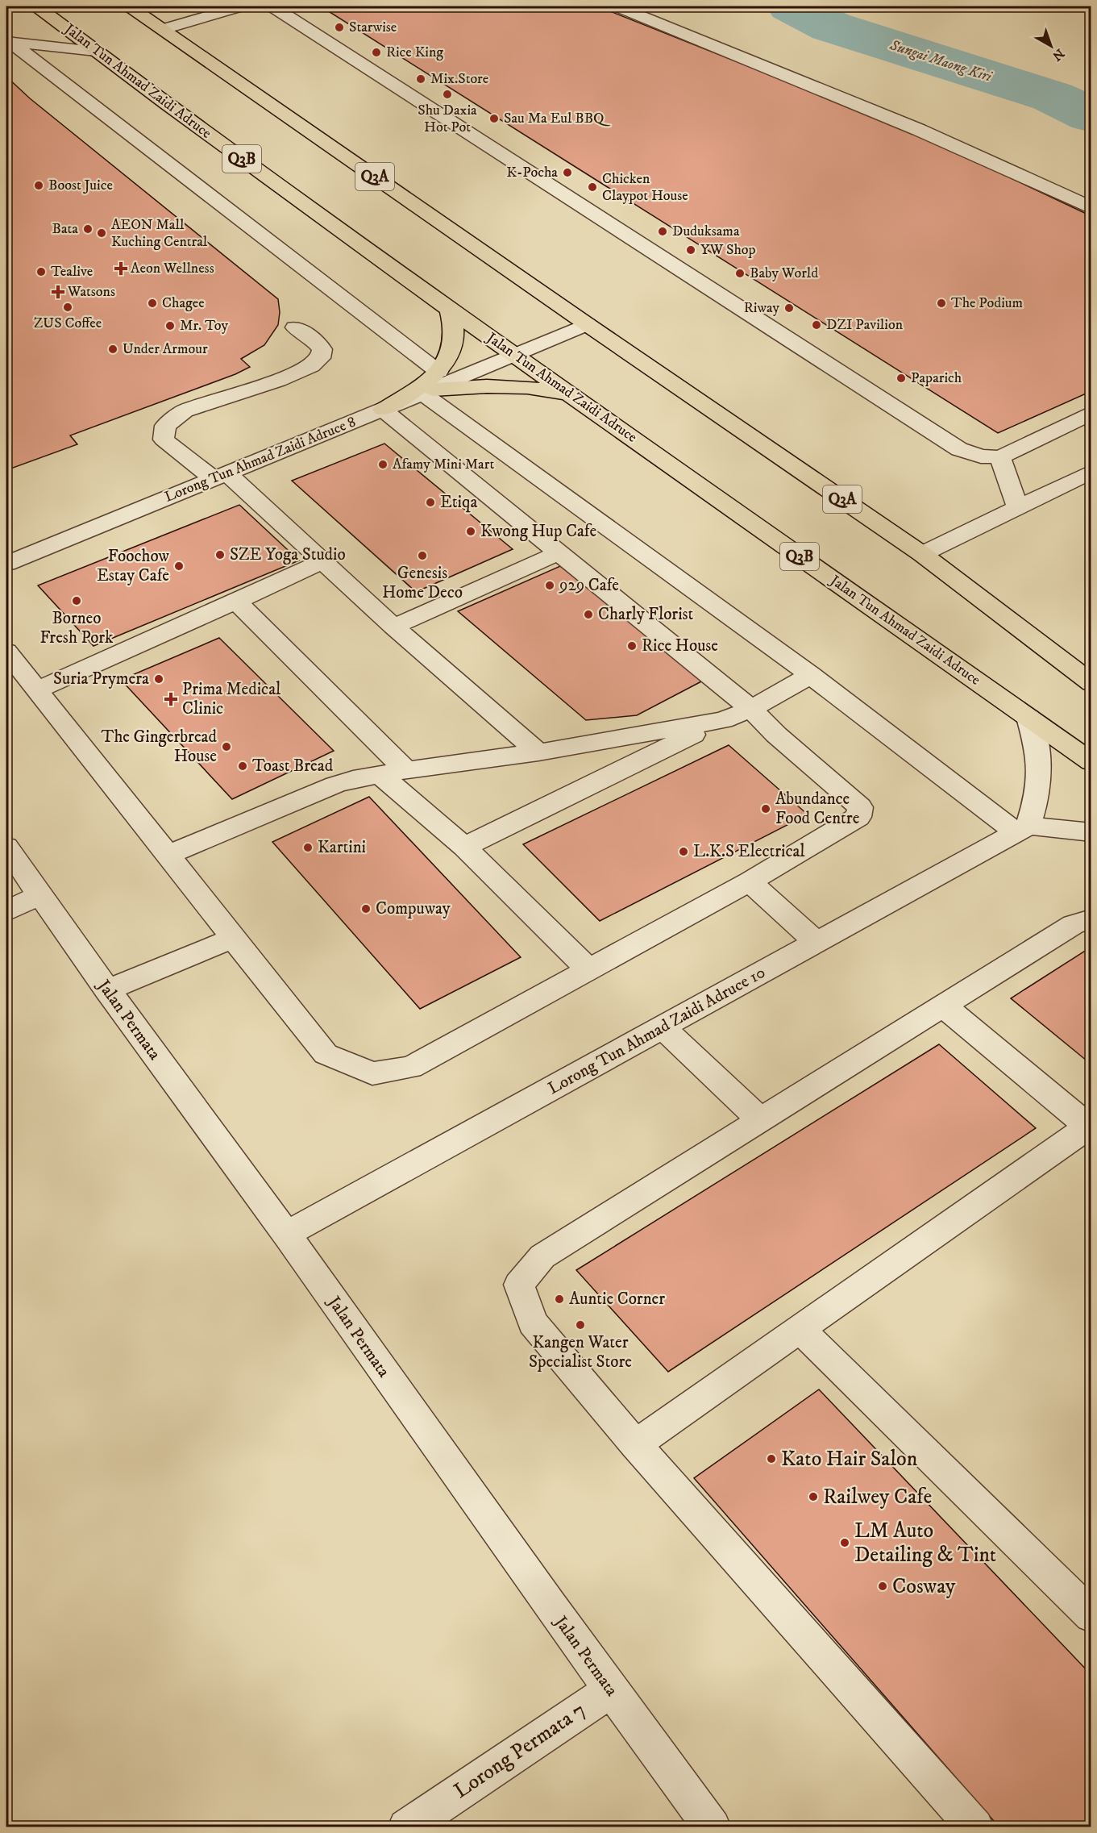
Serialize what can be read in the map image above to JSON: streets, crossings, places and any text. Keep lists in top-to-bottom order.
{
  "streets": {
    "main road": ["Jalan Tun Ahmad Zaidi Adruce", "Q3B", "Q3A"],
    "street": [
      "Lorong Tun Ahmad Zaidi Adruce 8",
      "Jalan Permata",
      "Lorong Tun Ahmad Zaidi Adruce 10",
      "Lorong Permata 7"
    ]
  },
  "crossings": [
    ["Jalan Tun Ahmad Zaidi Adruce", "Lorong Tun Ahmad Zaidi Adruce 8"],
    ["Q3A", "Lorong Tun Ahmad Zaidi Adruce 8"],
    ["Jalan Permata", "Lorong Tun Ahmad Zaidi Adruce 10"],
    ["Jalan Permata", "Lorong Permata 7"]
  ],
  "water": ["Sungai Maong Kiri"],
  "places": {
    "other": [
      "Starwise",
      "Rice King",
      "Mix.Store",
      "Shu Daxia Hot Pot",
      "Sau Ma Eul BBQ",
      "K-Pocha",
      "Boost Juice",
      "Chicken Claypot House",
      "Bata",
      "Duduksama",
      "AEON Mall Kuching Central",
      "YW Shop",
      "Tealive",
      "Baby World",
      "Chagee",
      "The Podium",
      "ZUS Coffee",
      "Riway",
      "DZI Pavilion",
      "Mr. Toy",
      "Under Armour",
      "Paparich",
      "Afamy Mini Mart",
      "Etiqa",
      "Kwong Hup Cafe",
      "SZE Yoga Studio",
      "Genesis Home Deco",
      "Foochow Estay Cafe",
      "929 Cafe",
      "Borneo Fresh Pork",
      "Charly Florist",
      "Rice House",
      "Suria Prymera",
      "The Gingerbread House",
      "Toast Bread",
      "Abundance Food Centre",
      "Kartini",
      "L.K.S Electrical",
      "Compuway",
      "Auntie Corner",
      "Kangen Water Specialist Store",
      "Kato Hair Salon",
      "Railwey Cafe",
      "LM Auto Detailing & Tint",
      "Cosway"
    ],
    "health": ["Aeon Wellness", "Watsons", "Prima Medical Clinic"]
  },
  "north": "bottom right"
}
